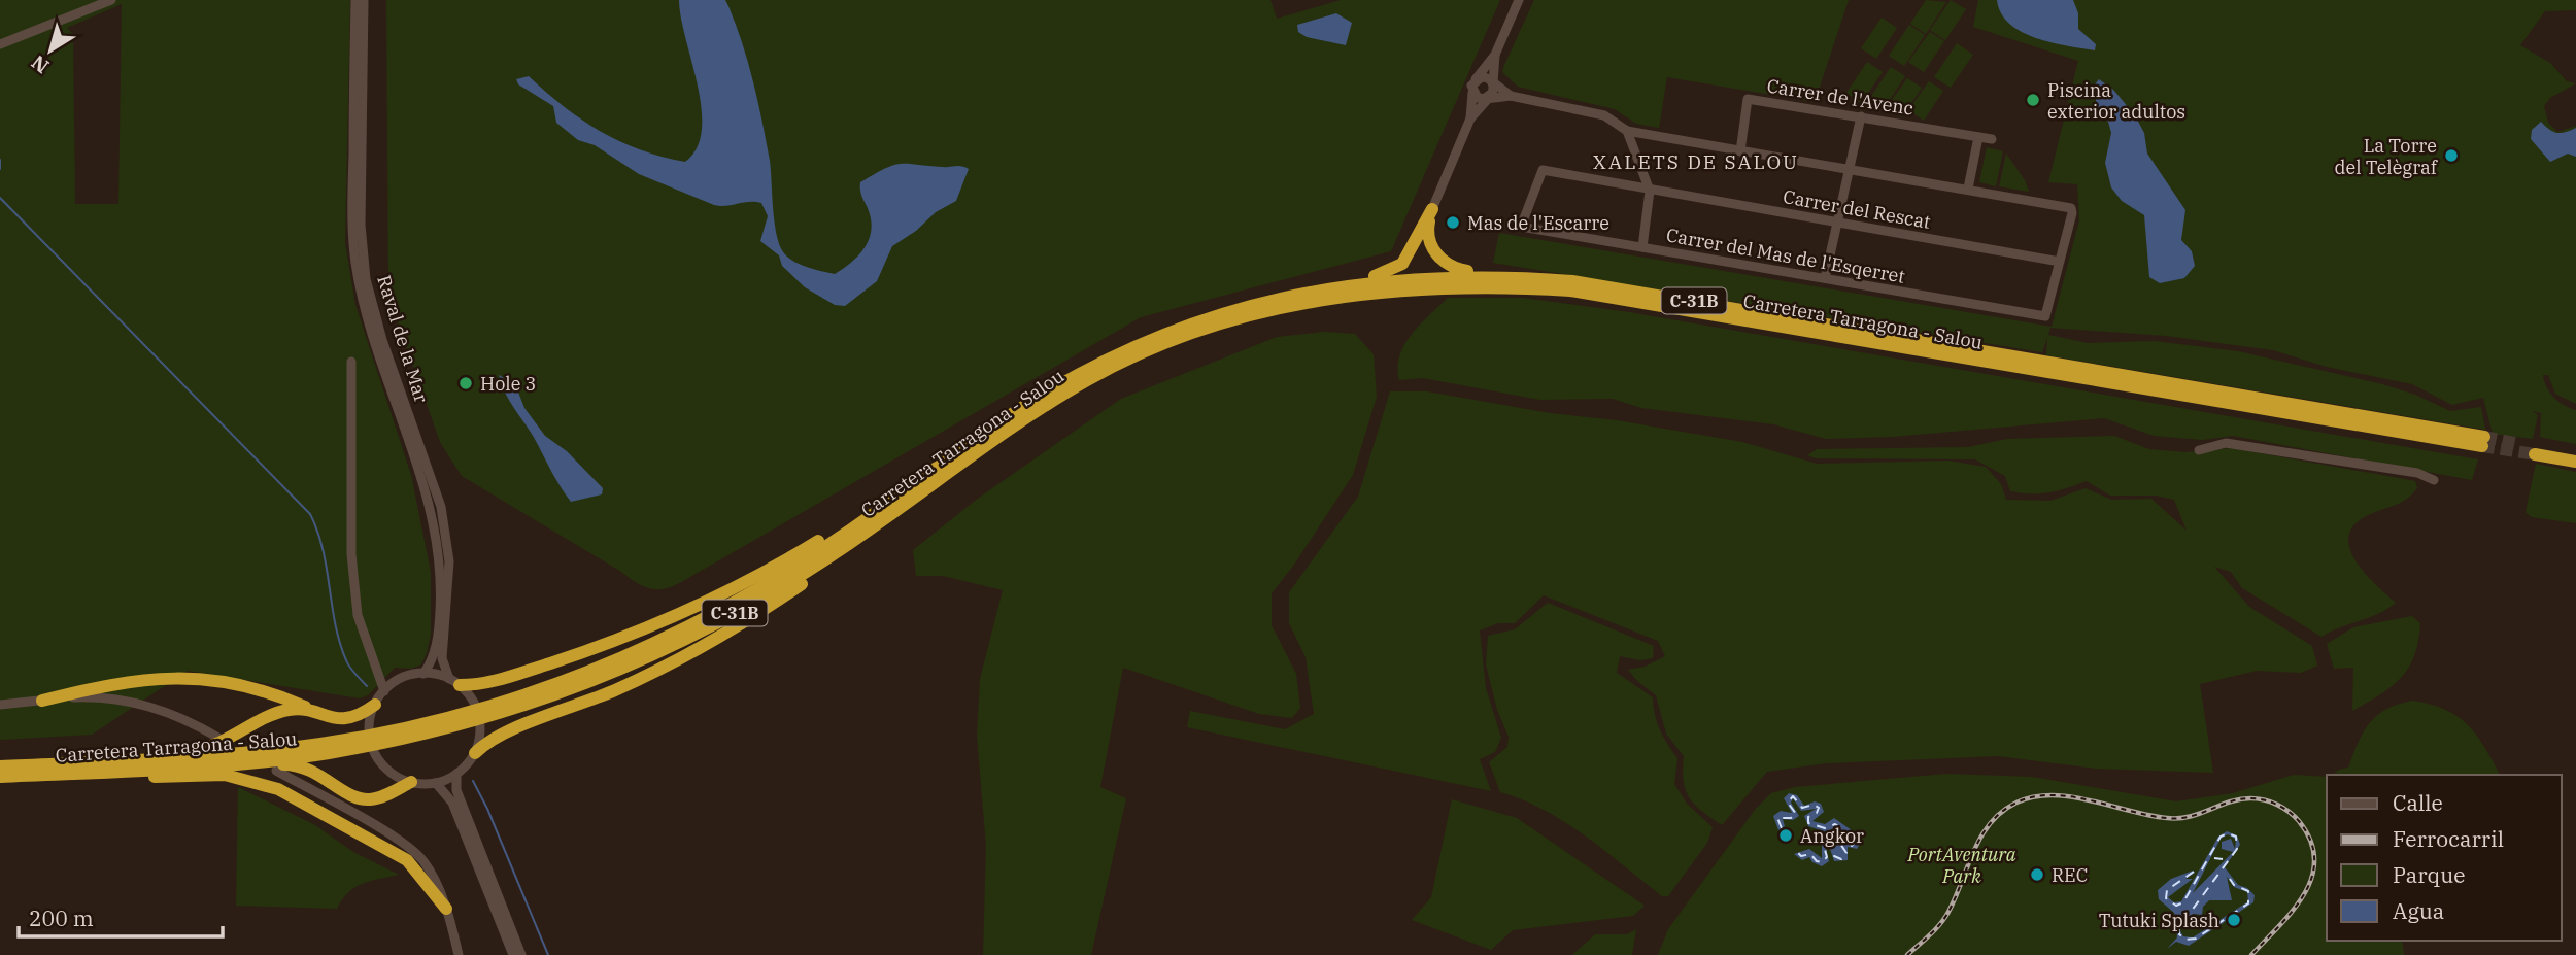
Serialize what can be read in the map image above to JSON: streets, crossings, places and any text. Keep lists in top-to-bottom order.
{
  "streets": {
    "highway": ["C-31B", "Carretera Tarragona - Salou"],
    "street": [
      "Carrer de l'Avenc",
      "Carrer del Rescat",
      "Carrer del Mas de l'Esqerret",
      "Raval de la Mar"
    ]
  },
  "crossings": [
    ["Carrer del Rescat", "Carrer del Mas de l'Esqerret"]
  ],
  "districts": ["XALETS DE SALOU"],
  "parks": ["PortAventura Park"],
  "places": [
    "Piscina exterior adultos",
    "La Torre del Telègraf",
    "Mas de l'Escarre",
    "Hole 3",
    "Angkor",
    "REC",
    "Tutuki Splash"
  ],
  "legend": [
    "Calle",
    "Ferrocarril",
    "Parque",
    "Agua"
  ],
  "scale_bar": "200 m",
  "north": "bottom left"
}
